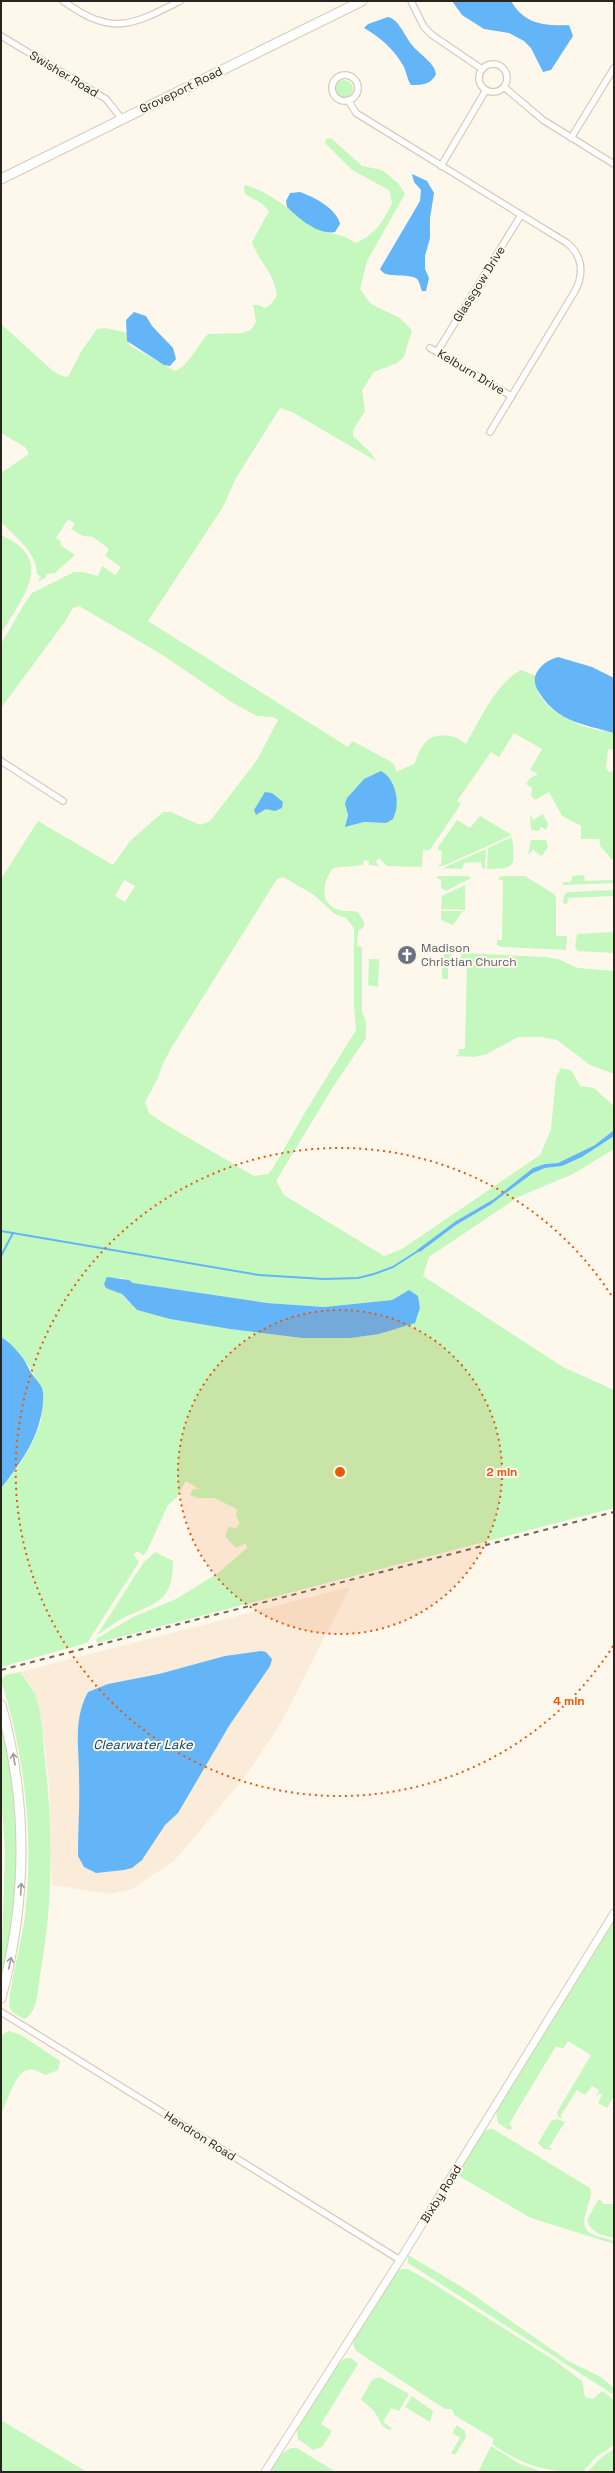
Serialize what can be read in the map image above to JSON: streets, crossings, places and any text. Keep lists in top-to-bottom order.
{
  "streets": {
    "main road": ["Groveport Road"],
    "street": [
      "Swisher Road",
      "Glassgow Drive",
      "Kelburn Drive",
      "Hendron Road",
      "Bixby Road"
    ]
  },
  "crossings": [
    ["Swisher Road", "Groveport Road"],
    ["Glassgow Drive", "Kelburn Drive"],
    ["Hendron Road", "Bixby Road"]
  ],
  "water": ["Clearwater Lake"],
  "places": {
    "church": ["Madison Christian Church"]
  },
  "rings": ["2 min", "4 min"]
}
